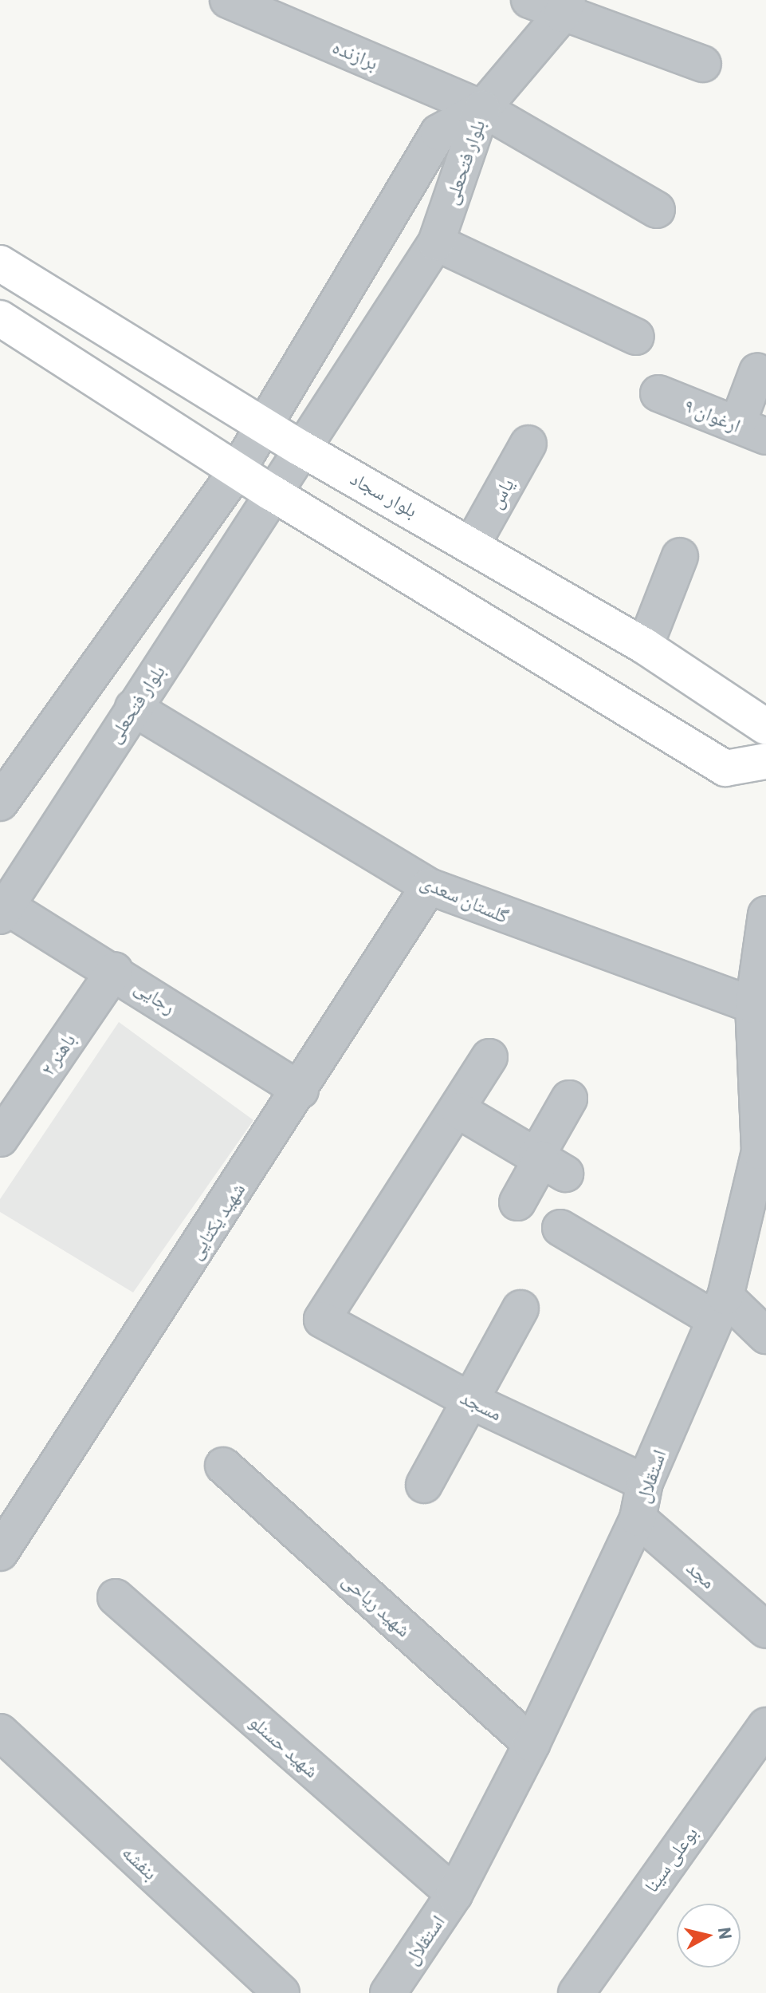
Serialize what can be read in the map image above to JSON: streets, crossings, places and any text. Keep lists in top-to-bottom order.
{
  "streets": {
    "main road": ["بلوار سجاد"],
    "street": [
      "برازنده",
      "بلوار فتحعلی",
      "ارغوان ۹",
      "یاس",
      "گلستان سعدی",
      "رجایی",
      "باهنر ۲",
      "شهید یکتایی",
      "مسجد",
      "استقلال",
      "مجد",
      "شهید ریاحی",
      "شهید حسنلو",
      "بوعلی سینا",
      "بنفشه"
    ]
  },
  "crossings": [
    ["برازنده", "بلوار فتحعلی"],
    ["بلوار فتحعلی", "بلوار سجاد"],
    ["بلوار فتحعلی", "گلستان سعدی"],
    ["بلوار فتحعلی", "رجایی"],
    ["یاس", "بلوار سجاد"],
    ["گلستان سعدی", "شهید یکتایی"],
    ["گلستان سعدی", "استقلال"],
    ["رجایی", "باهنر ۲"],
    ["رجایی", "شهید یکتایی"],
    ["مسجد", "استقلال"],
    ["استقلال", "مجد"],
    ["استقلال", "شهید ریاحی"],
    ["استقلال", "شهید حسنلو"]
  ],
  "north": "right"
}
